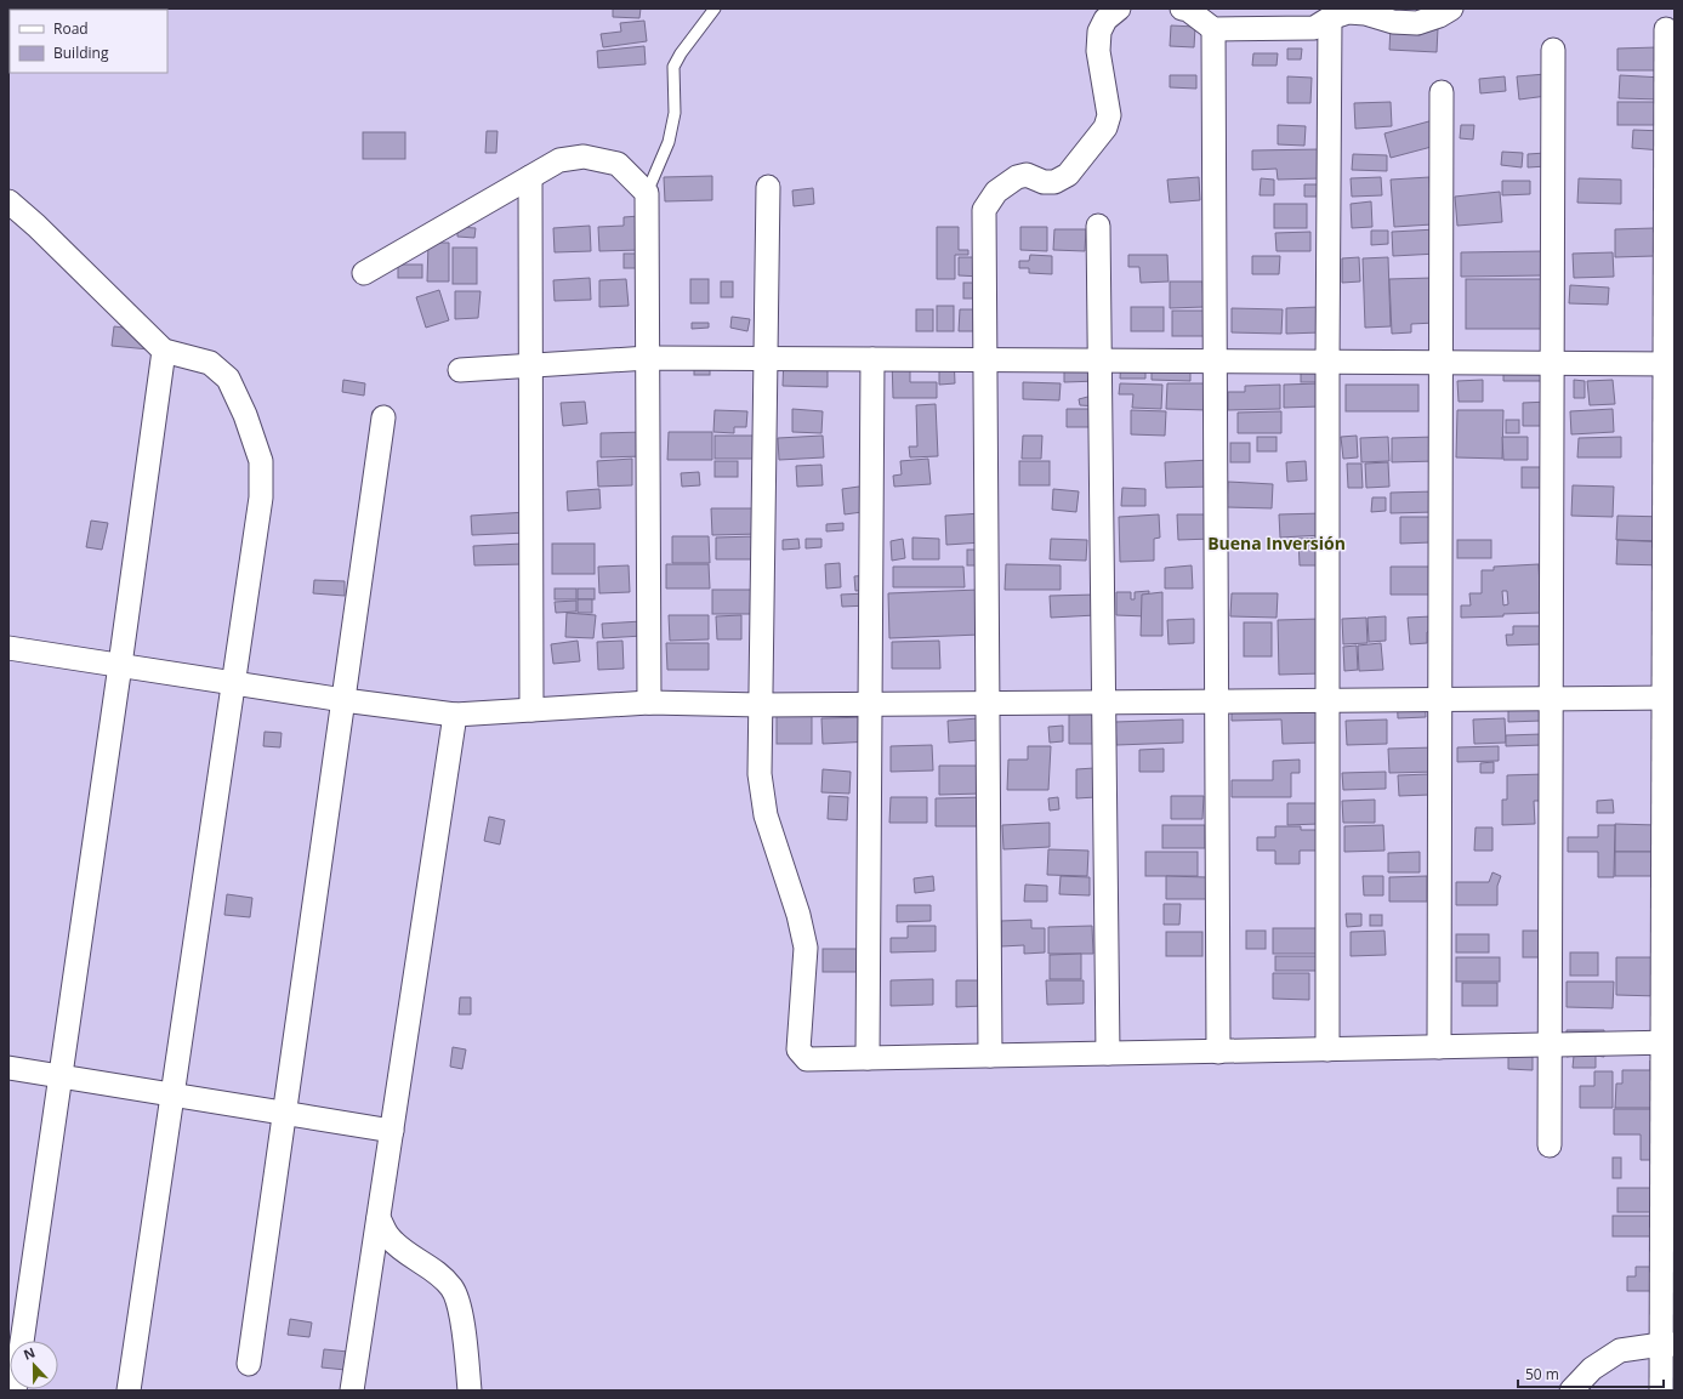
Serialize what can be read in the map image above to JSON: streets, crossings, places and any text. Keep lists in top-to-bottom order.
{
  "districts": ["Buena Inversión"],
  "legend": ["Road", "Building"],
  "scale_bar": "50 m",
  "north": "top"
}
